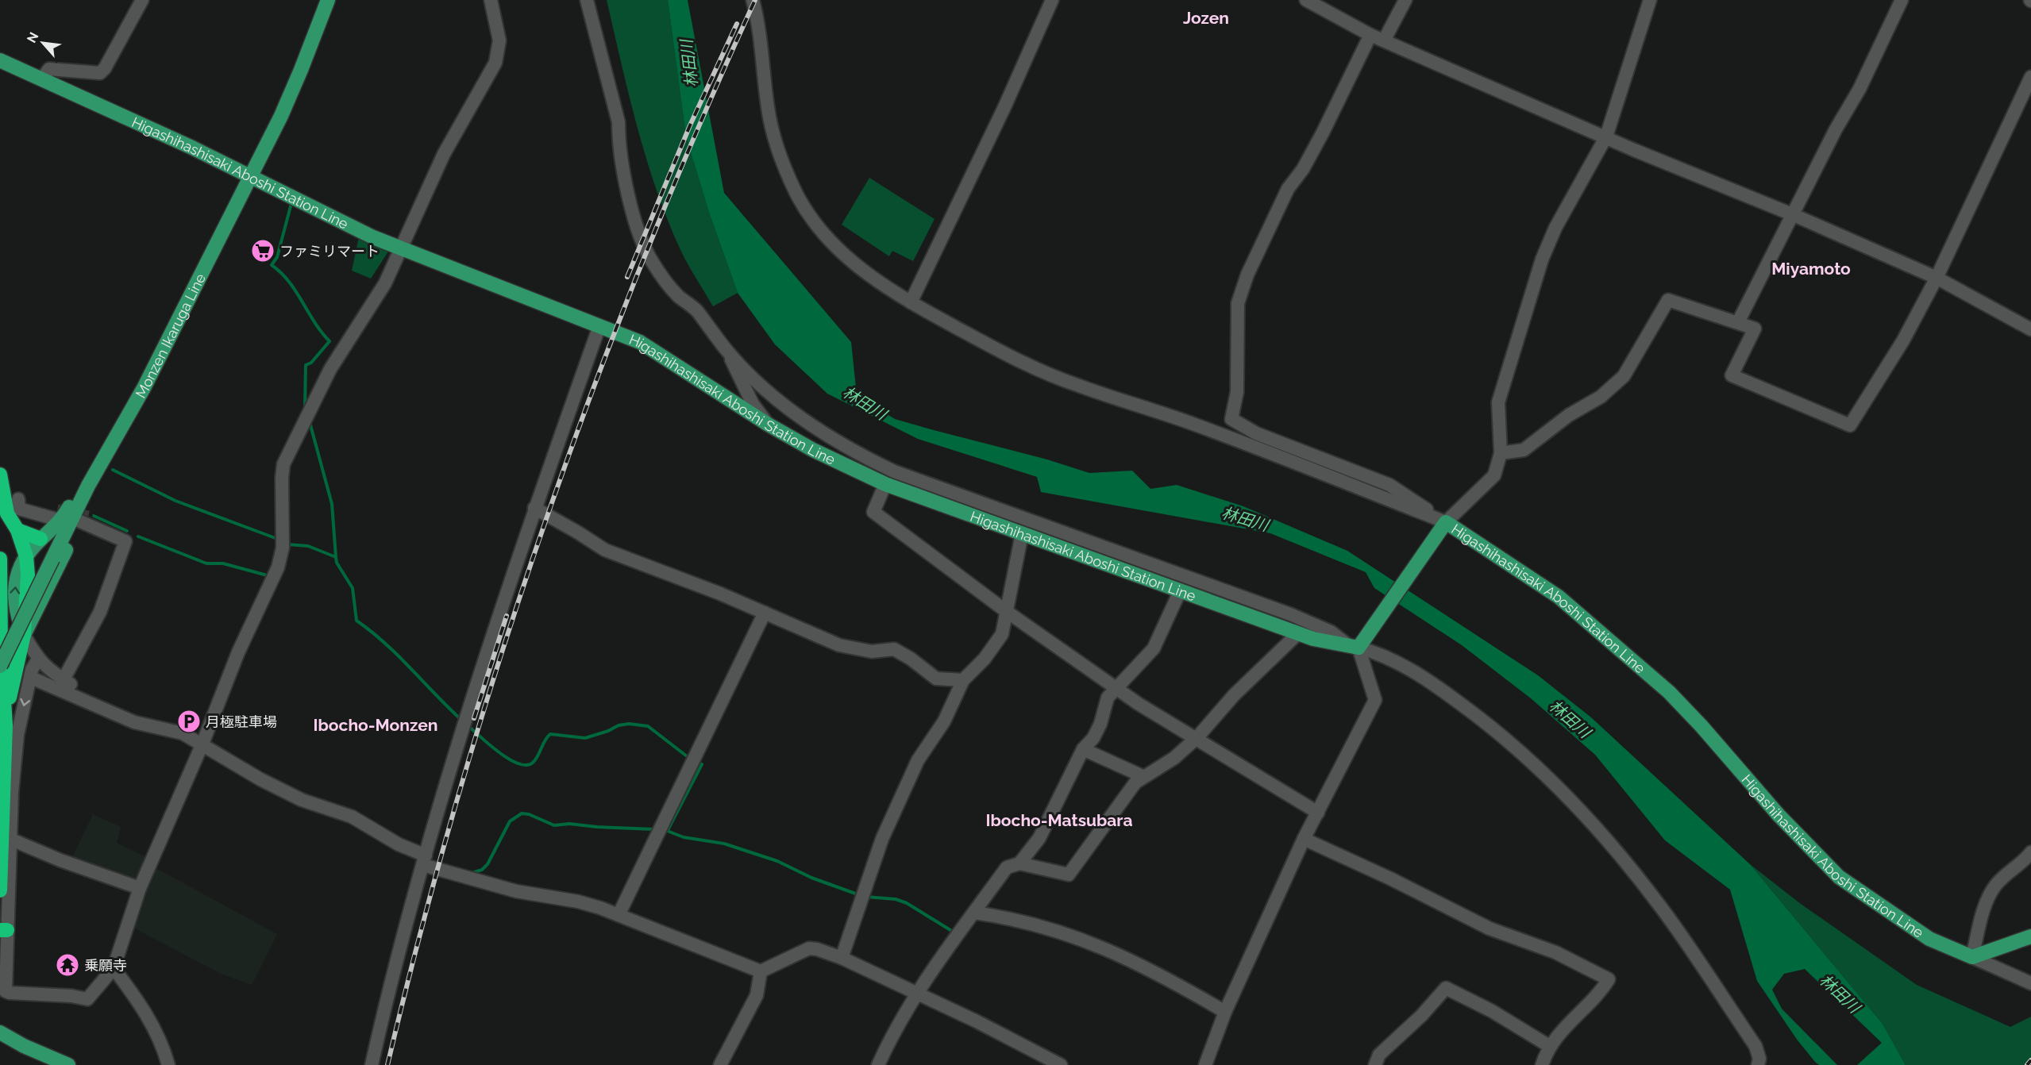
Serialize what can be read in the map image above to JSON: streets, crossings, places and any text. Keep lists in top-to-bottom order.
{
  "streets": {
    "main road": ["Higashihashisaki Aboshi Station Line", "Monzen Ikaruga Line"]
  },
  "crossings": [
    ["Higashihashisaki Aboshi Station Line", "Monzen Ikaruga Line"]
  ],
  "districts": [
    "Jozen",
    "Miyamoto",
    "Ibocho-Monzen",
    "Ibocho-Matsubara"
  ],
  "water": ["林田川"],
  "places": {
    "supermarket": ["ファミリマート"],
    "parking": ["月極駐車場"],
    "temple": ["乗願寺"]
  },
  "north": "top left"
}
